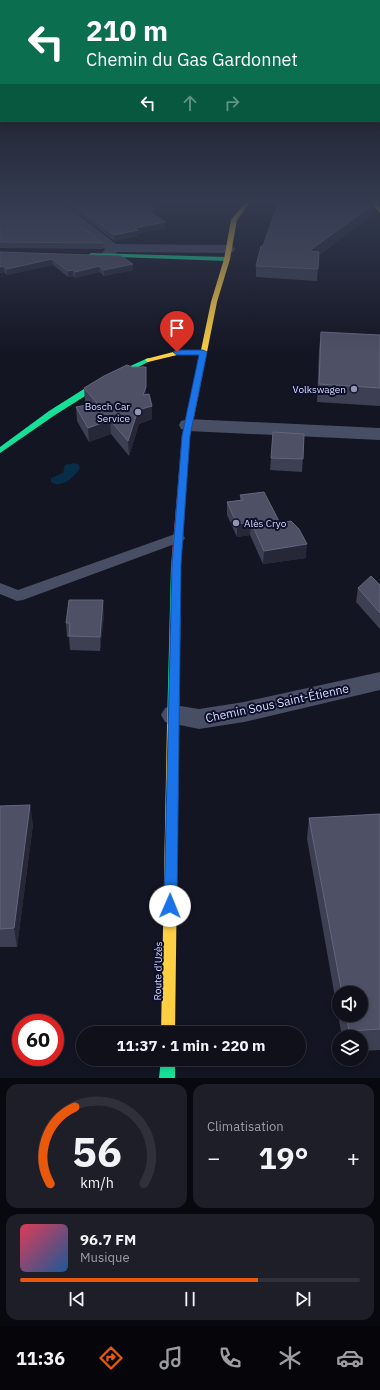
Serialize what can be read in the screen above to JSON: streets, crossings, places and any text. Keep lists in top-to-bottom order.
{
  "streets": {
    "main road": ["Route d'Uzès"],
    "street": ["Chemin Sous Saint-Étienne"]
  },
  "crossings": [
    ["Chemin Sous Saint-Étienne", "Route d'Uzès"]
  ],
  "places": ["Volkswagen", "Bosch Car Service", "Alès Cryo"],
  "page": {
    "turn": ["210 m", "Chemin du Gas Gardonnet"],
    "limit": "60",
    "trip": "11:37 · 1 min · 220 m",
    "tile": "Climatisation",
    "heat": ["−", "19°", "+"],
    "song": ["96.7 FM", "Musique"],
    "tabs": "11:36",
    "gauge": ["56", "km/h"]
  }
}
